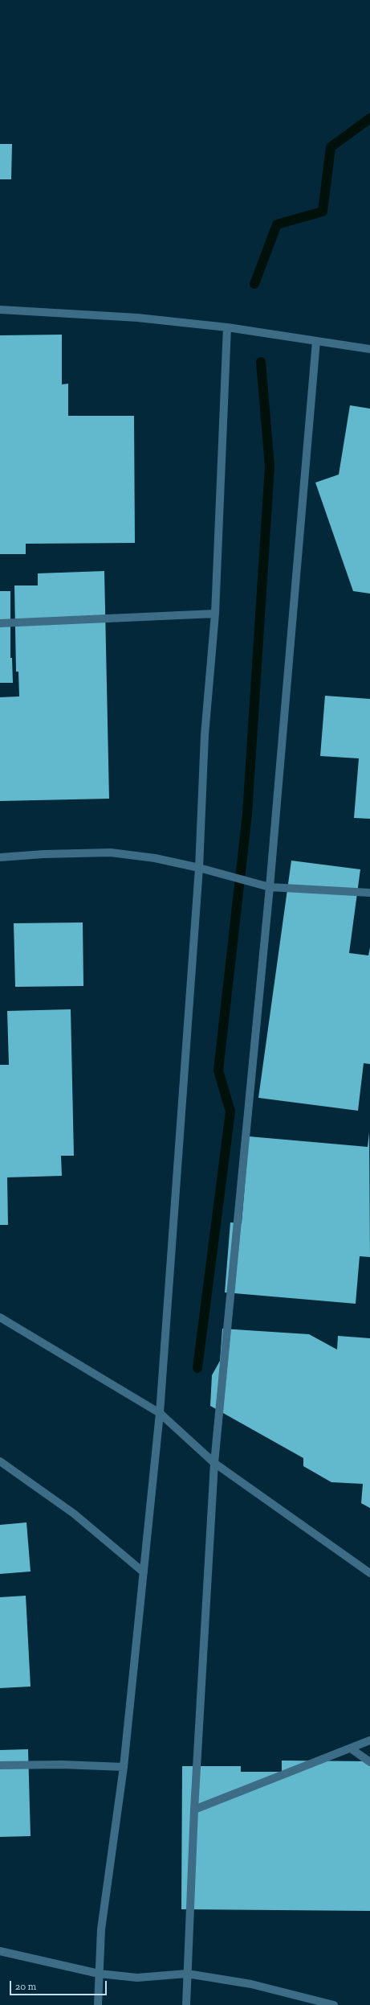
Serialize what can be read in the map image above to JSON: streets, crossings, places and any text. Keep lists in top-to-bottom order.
{
  "scale_bar": "20 m"
}
